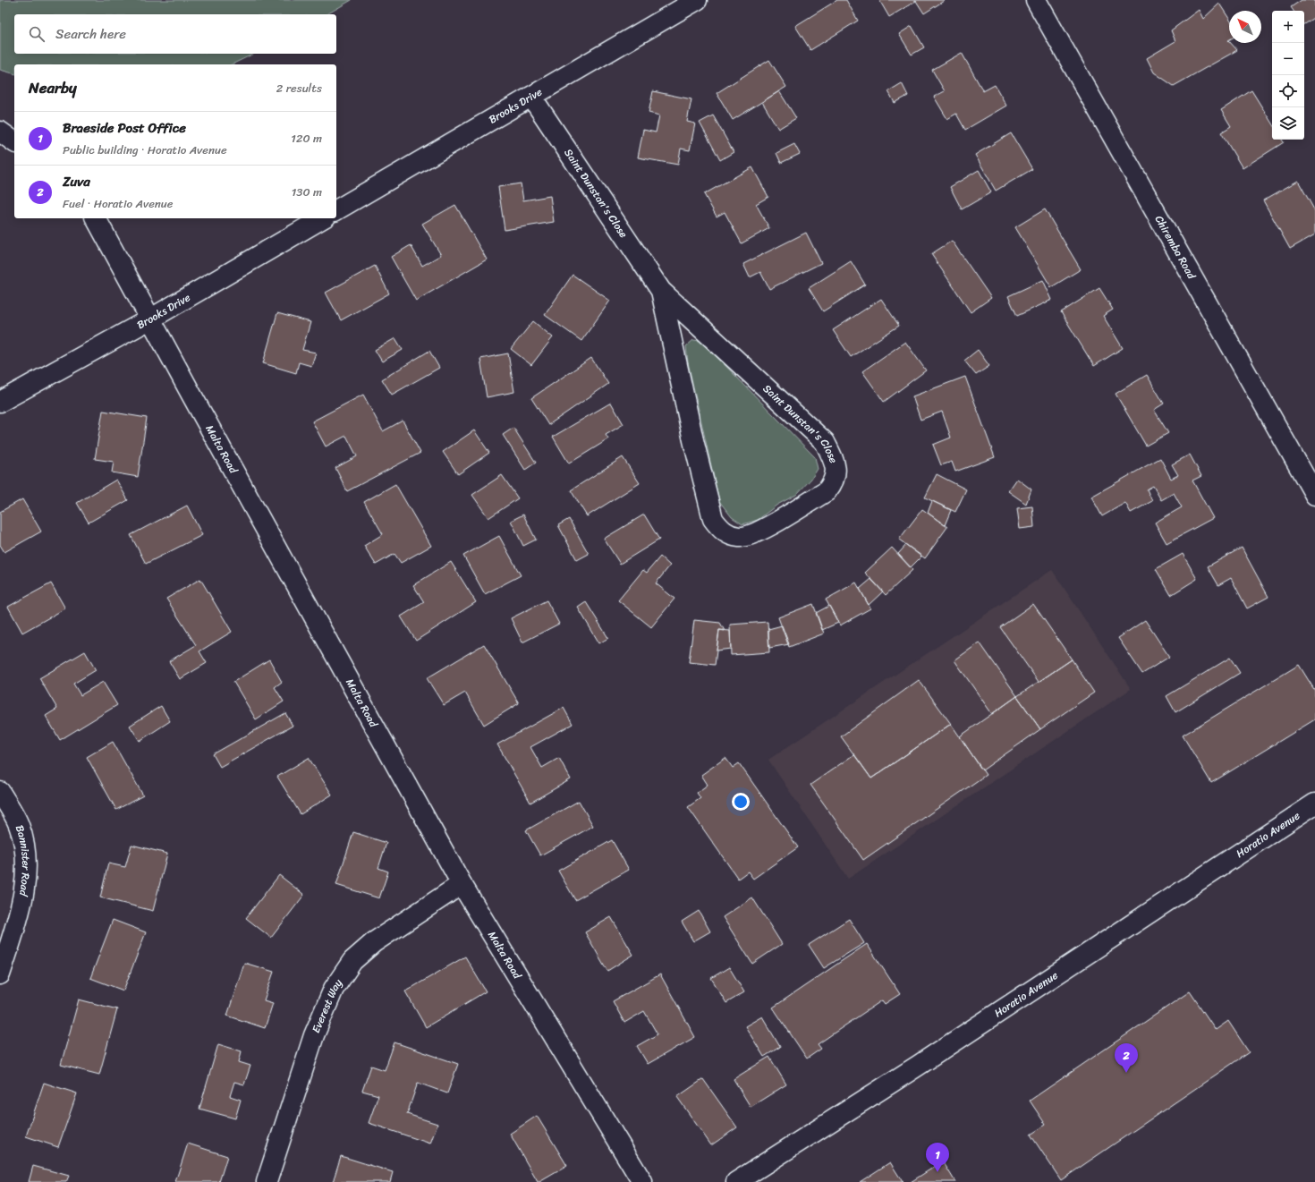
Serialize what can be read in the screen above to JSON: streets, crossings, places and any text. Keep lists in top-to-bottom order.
{
  "streets": {
    "street": [
      "Brooks Drive",
      "Saint Dunstan's Close",
      "Chiremba Road",
      "Malta Road",
      "Horatio Avenue",
      "Bannister Road",
      "Everest Way"
    ]
  },
  "crossings": [
    ["Brooks Drive", "Saint Dunstan's Close"],
    ["Brooks Drive", "Malta Road"],
    ["Malta Road", "Everest Way"]
  ],
  "north": "top left",
  "page": {
    "map_buttons": ["+", "−"],
    "search": "Search here",
    "heading": ["Nearby", "2 results"],
    "list": [
      {
        "mark": "1",
        "name": "Braeside Post Office",
        "note": "Public building · Horatio Avenue",
        "value": "120 m"
      },
      {
        "mark": "2",
        "name": "Zuva",
        "note": "Fuel · Horatio Avenue",
        "value": "130 m"
      }
    ],
    "pins": ["2", "1"]
  }
}
